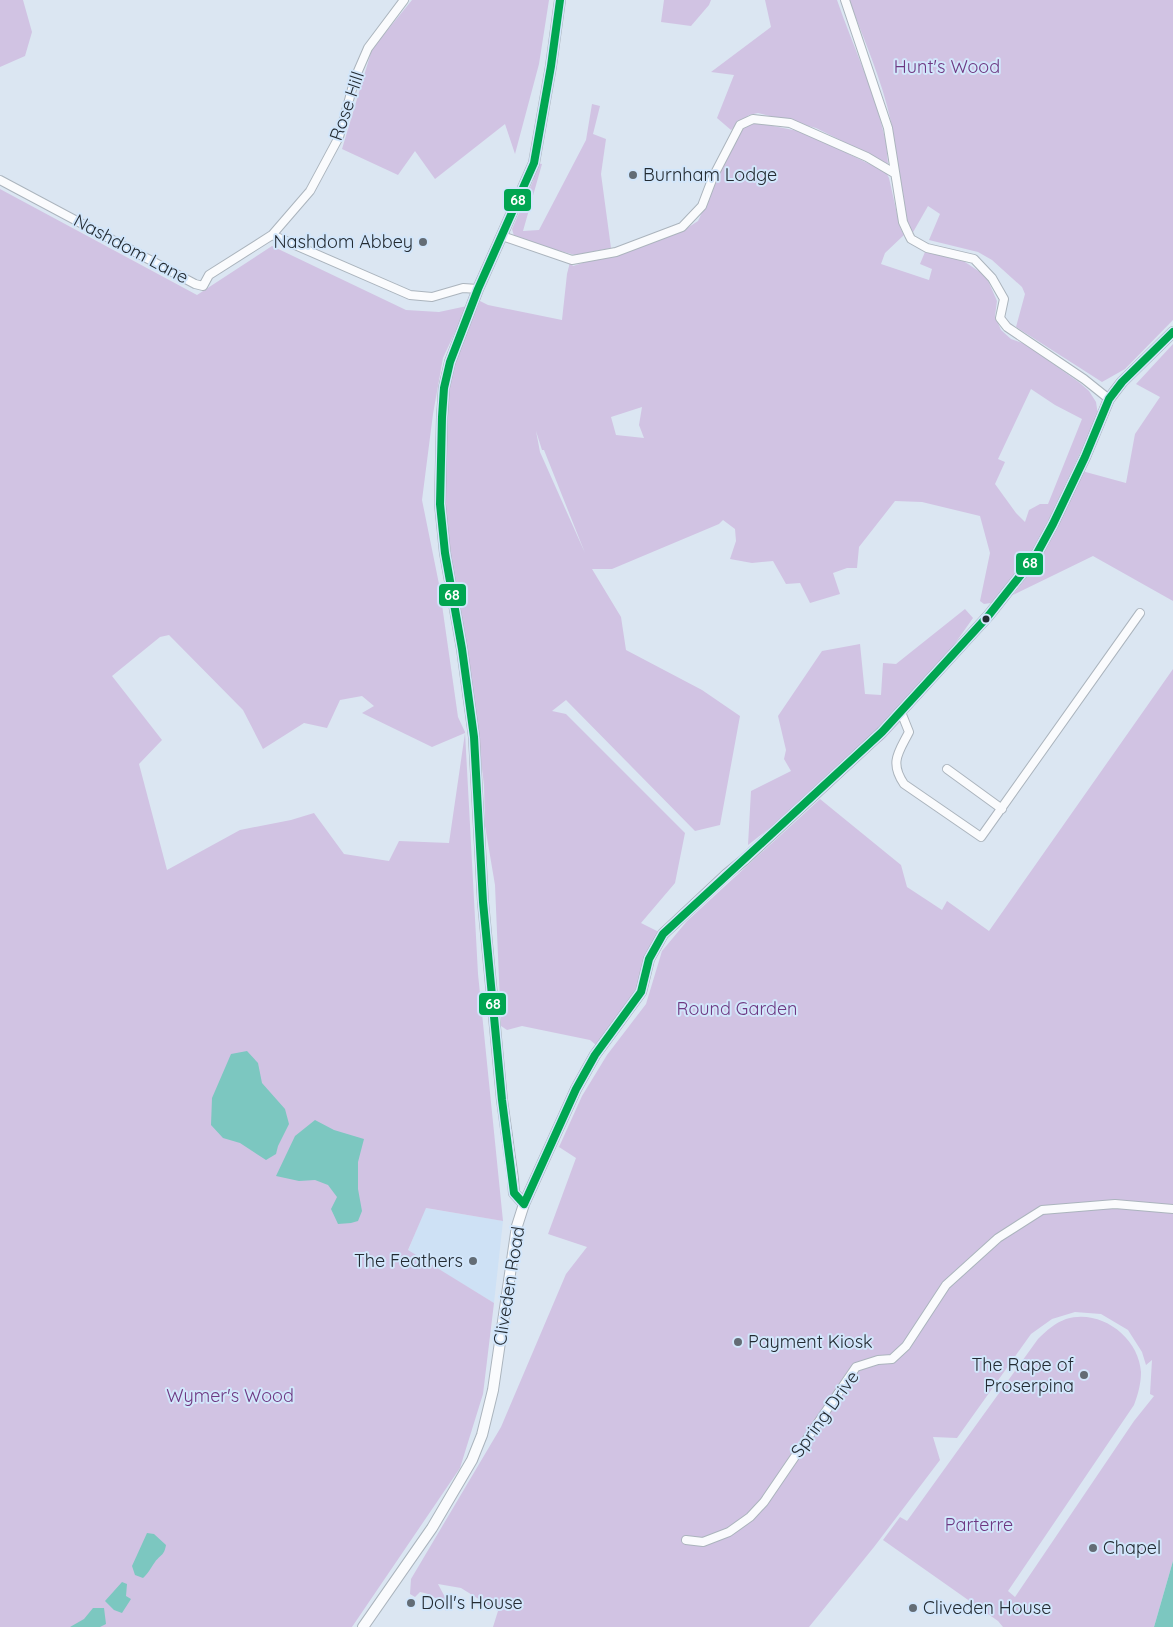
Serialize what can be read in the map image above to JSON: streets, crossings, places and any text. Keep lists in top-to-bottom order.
{
  "streets": {
    "street": [
      "Rose Hill",
      "Nashdom Lane",
      "Cliveden Road",
      "Spring Drive"
    ]
  },
  "crossings": [
    ["Rose Hill", "Nashdom Lane"]
  ],
  "parks": [
    "Hunt's Wood",
    "Round Garden",
    "Wymer's Wood",
    "Parterre"
  ],
  "places": [
    "Burnham Lodge",
    "Nashdom Abbey",
    "The Feathers",
    "Payment Kiosk",
    "The Rape of Proserpina",
    "Chapel",
    "Doll's House",
    "Cliveden House"
  ],
  "lines": ["transit line 68"]
}
